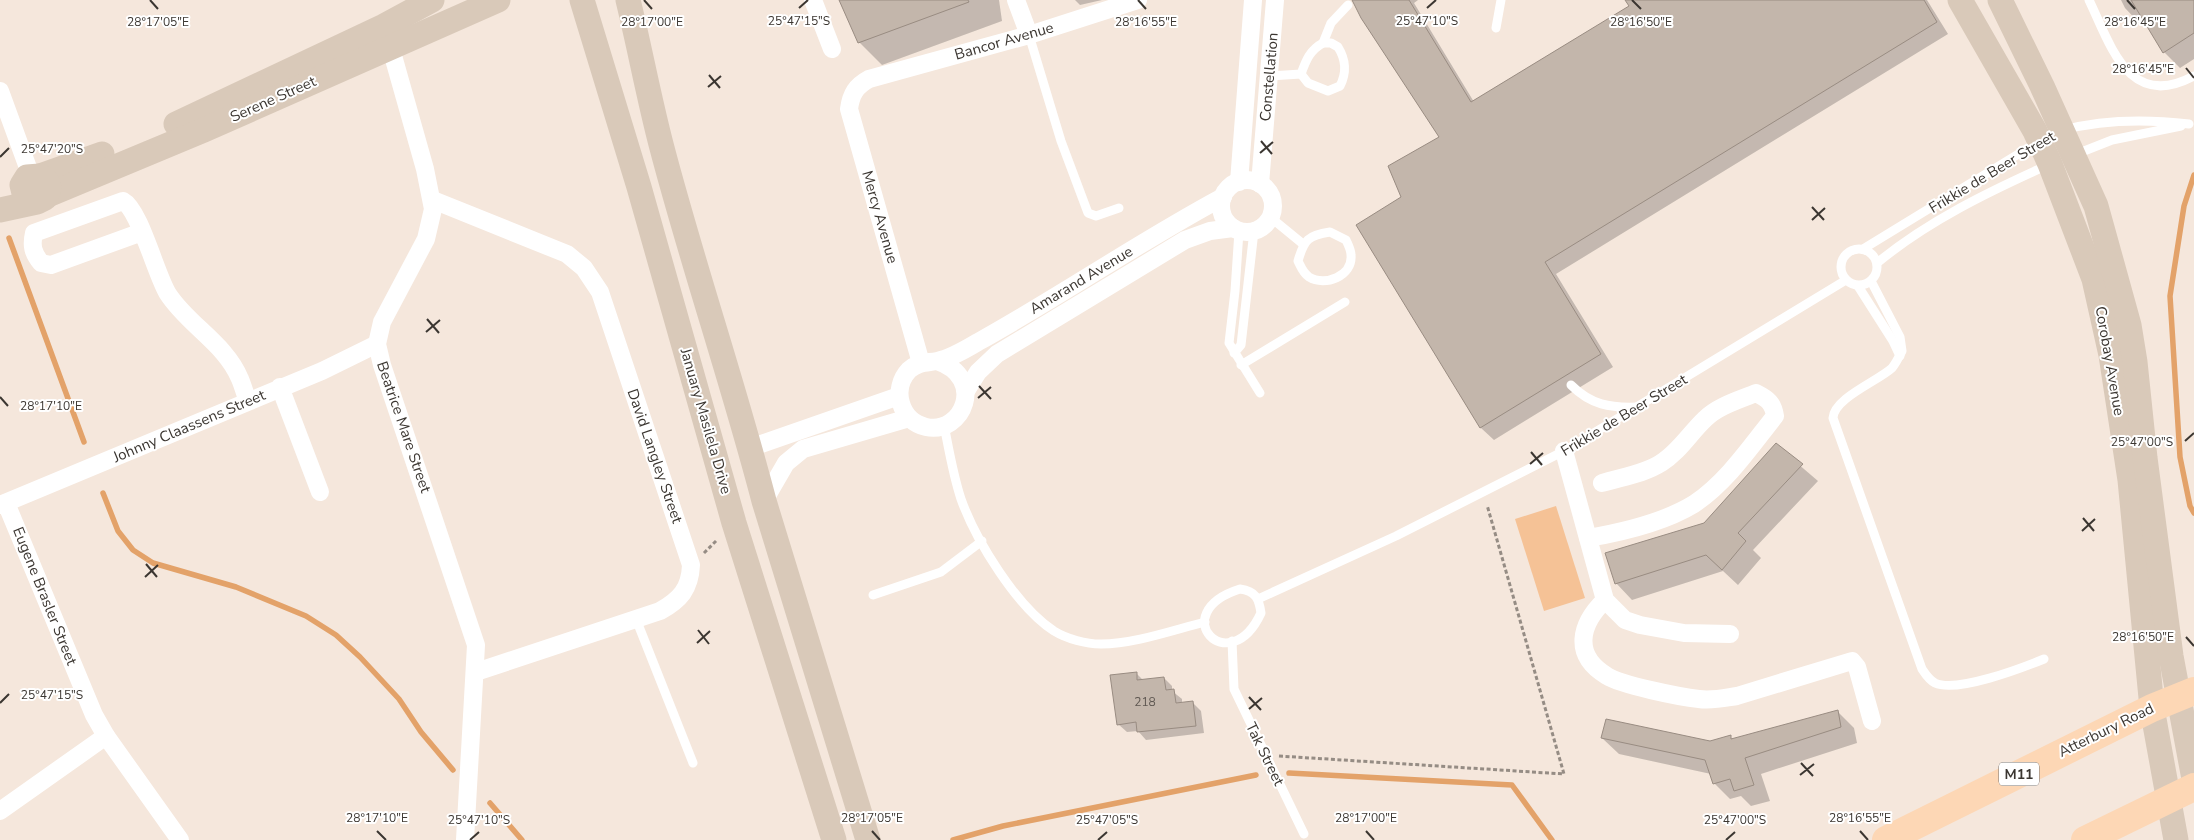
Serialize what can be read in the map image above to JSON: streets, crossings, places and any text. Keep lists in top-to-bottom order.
{
  "streets": {
    "main road": ["Atterbury Road", "M11"],
    "street": [
      "Bancor Avenue",
      "Constellation",
      "Serene Street",
      "Mercy Avenue",
      "Amarand Avenue",
      "Corobay Avenue",
      "January Masilela Drive",
      "Johnny Claassens Street",
      "Beatrice Mare Street",
      "David Langley Street",
      "Eugene Brasler Street"
    ],
    "lane": ["Frikkie de Beer Street", "Tak Street"]
  },
  "crossings": [
    ["Bancor Avenue", "Mercy Avenue"],
    ["Constellation", "Amarand Avenue"],
    ["Serene Street", "Beatrice Mare Street"],
    ["Frikkie de Beer Street", "Corobay Avenue"],
    ["Frikkie de Beer Street", "Tak Street"],
    ["Mercy Avenue", "Amarand Avenue"],
    ["Corobay Avenue", "Atterbury Road"],
    ["Johnny Claassens Street", "Beatrice Mare Street"],
    ["Johnny Claassens Street", "Eugene Brasler Street"],
    ["Beatrice Mare Street", "David Langley Street"]
  ],
  "house_numbers": ["218"],
  "coordinates": [
    "25°47'15\"S",
    "25°47'10\"S",
    "28°17'05\"E",
    "28°17'00\"E",
    "28°16'55\"E",
    "28°16'45\"E",
    "28°16'50\"E",
    "25°47'20\"S",
    "28°17'10\"E",
    "25°47'00\"S",
    "25°47'05\"S"
  ]
}
